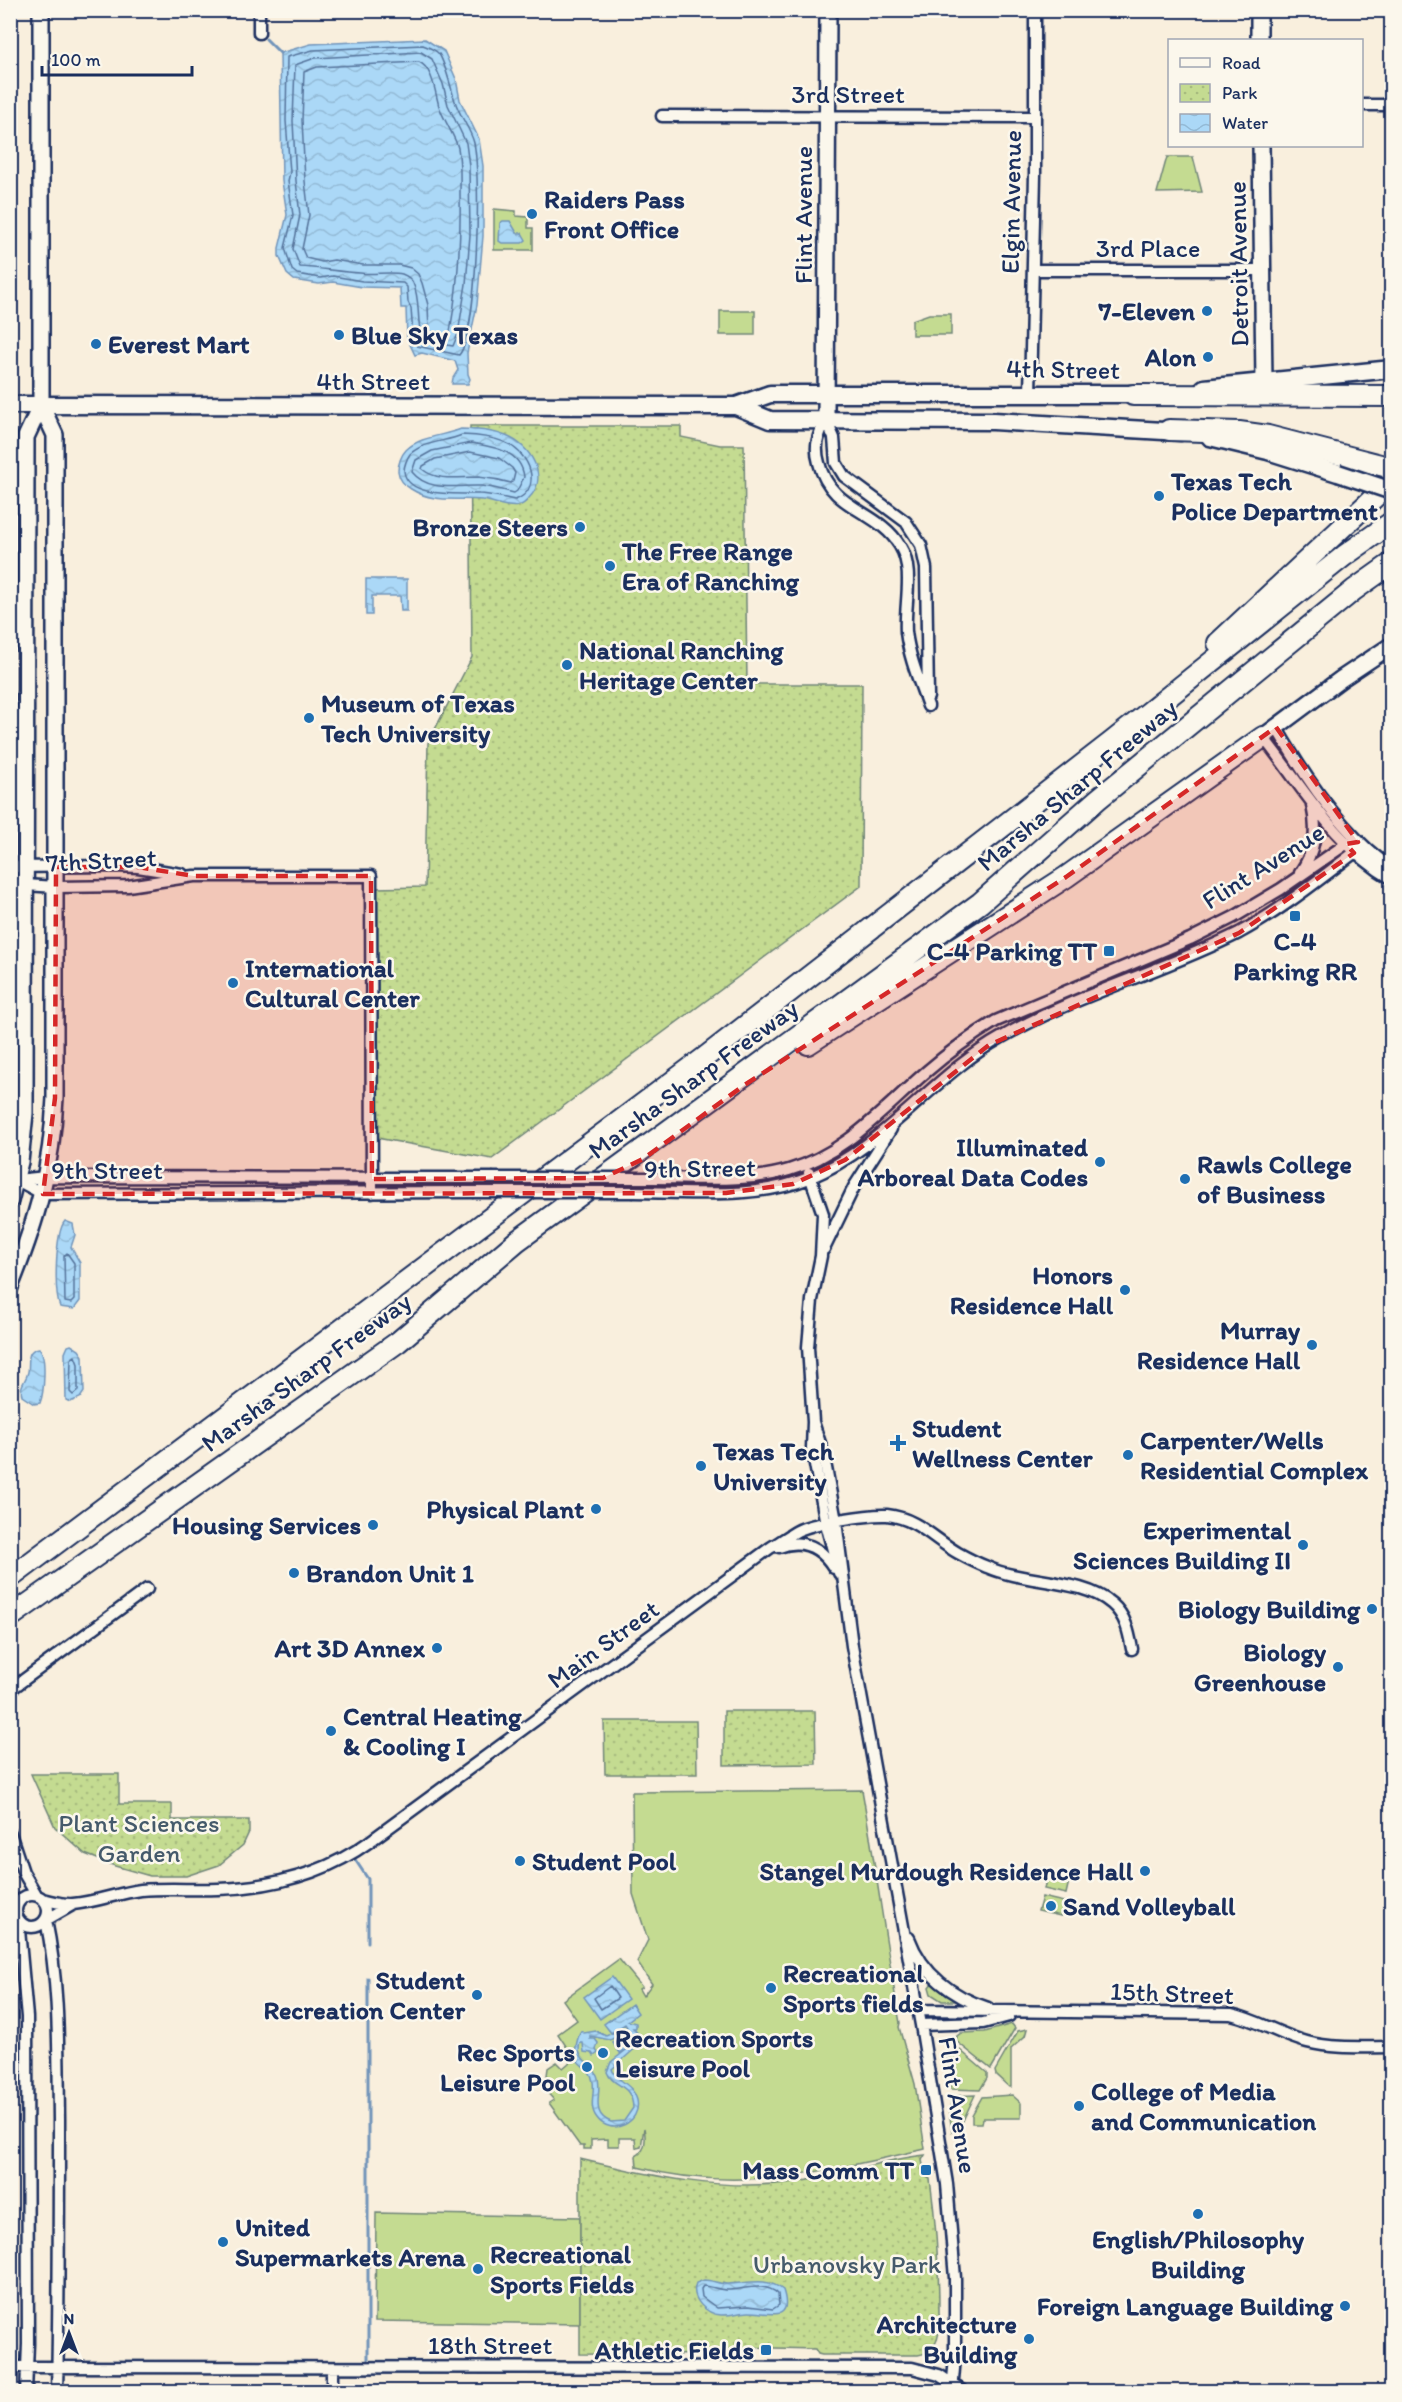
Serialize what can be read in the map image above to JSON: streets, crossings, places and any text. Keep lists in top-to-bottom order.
{
  "streets": {
    "highway": ["Marsha Sharp Freeway"],
    "main road": ["4th Street"],
    "street": [
      "3rd Street",
      "Elgin Avenue",
      "Flint Avenue",
      "3rd Place",
      "Detroit Avenue",
      "7th Street",
      "9th Street",
      "Main Street",
      "15th Street",
      "18th Street"
    ]
  },
  "crossings": [
    ["3rd Street", "Elgin Avenue"],
    ["3rd Street", "Flint Avenue"],
    ["Elgin Avenue", "3rd Place"],
    ["Elgin Avenue", "4th Street"],
    ["Flint Avenue", "4th Street"],
    ["Flint Avenue", "9th Street"],
    ["Flint Avenue", "Main Street"],
    ["Flint Avenue", "15th Street"],
    ["Flint Avenue", "18th Street"],
    ["3rd Place", "Detroit Avenue"],
    ["Detroit Avenue", "4th Street"],
    ["7th Street", "9th Street"]
  ],
  "parks": ["Plant Sciences Garden", "Urbanovsky Park"],
  "places": {
    "other": [
      "Raiders Pass Front Office",
      "7-Eleven",
      "Blue Sky Texas",
      "Everest Mart",
      "Alon",
      "Texas Tech Police Department",
      "Bronze Steers",
      "The Free Range Era of Ranching",
      "National Ranching Heritage Center",
      "Museum of Texas Tech University",
      "International Cultural Center",
      "Illuminated Arboreal Data Codes",
      "Rawls College of Business",
      "Honors Residence Hall",
      "Murray Residence Hall",
      "Carpenter/Wells Residential Complex",
      "Texas Tech University",
      "Physical Plant",
      "Housing Services",
      "Experimental Sciences Building II",
      "Brandon Unit 1",
      "Biology Building",
      "Art 3D Annex",
      "Biology Greenhouse",
      "Central Heating & Cooling I",
      "Student Pool",
      "Stangel Murdough Residence Hall",
      "Sand Volleyball",
      "Recreational Sports fields",
      "Student Recreation Center",
      "Recreation Sports Leisure Pool",
      "Rec Sports Leisure Pool",
      "College of Media and Communication",
      "English/Philosophy Building",
      "United Supermarkets Arena",
      "Recreational Sports Fields",
      "Foreign Language Building",
      "Architecture Building"
    ],
    "transit": [
      "C-4 Parking RR",
      "C-4 Parking TT",
      "Mass Comm TT",
      "Athletic Fields"
    ],
    "health": ["Student Wellness Center"]
  },
  "legend": ["Road", "Park", "Water"],
  "scale_bar": "100 m",
  "north": "top"
}
